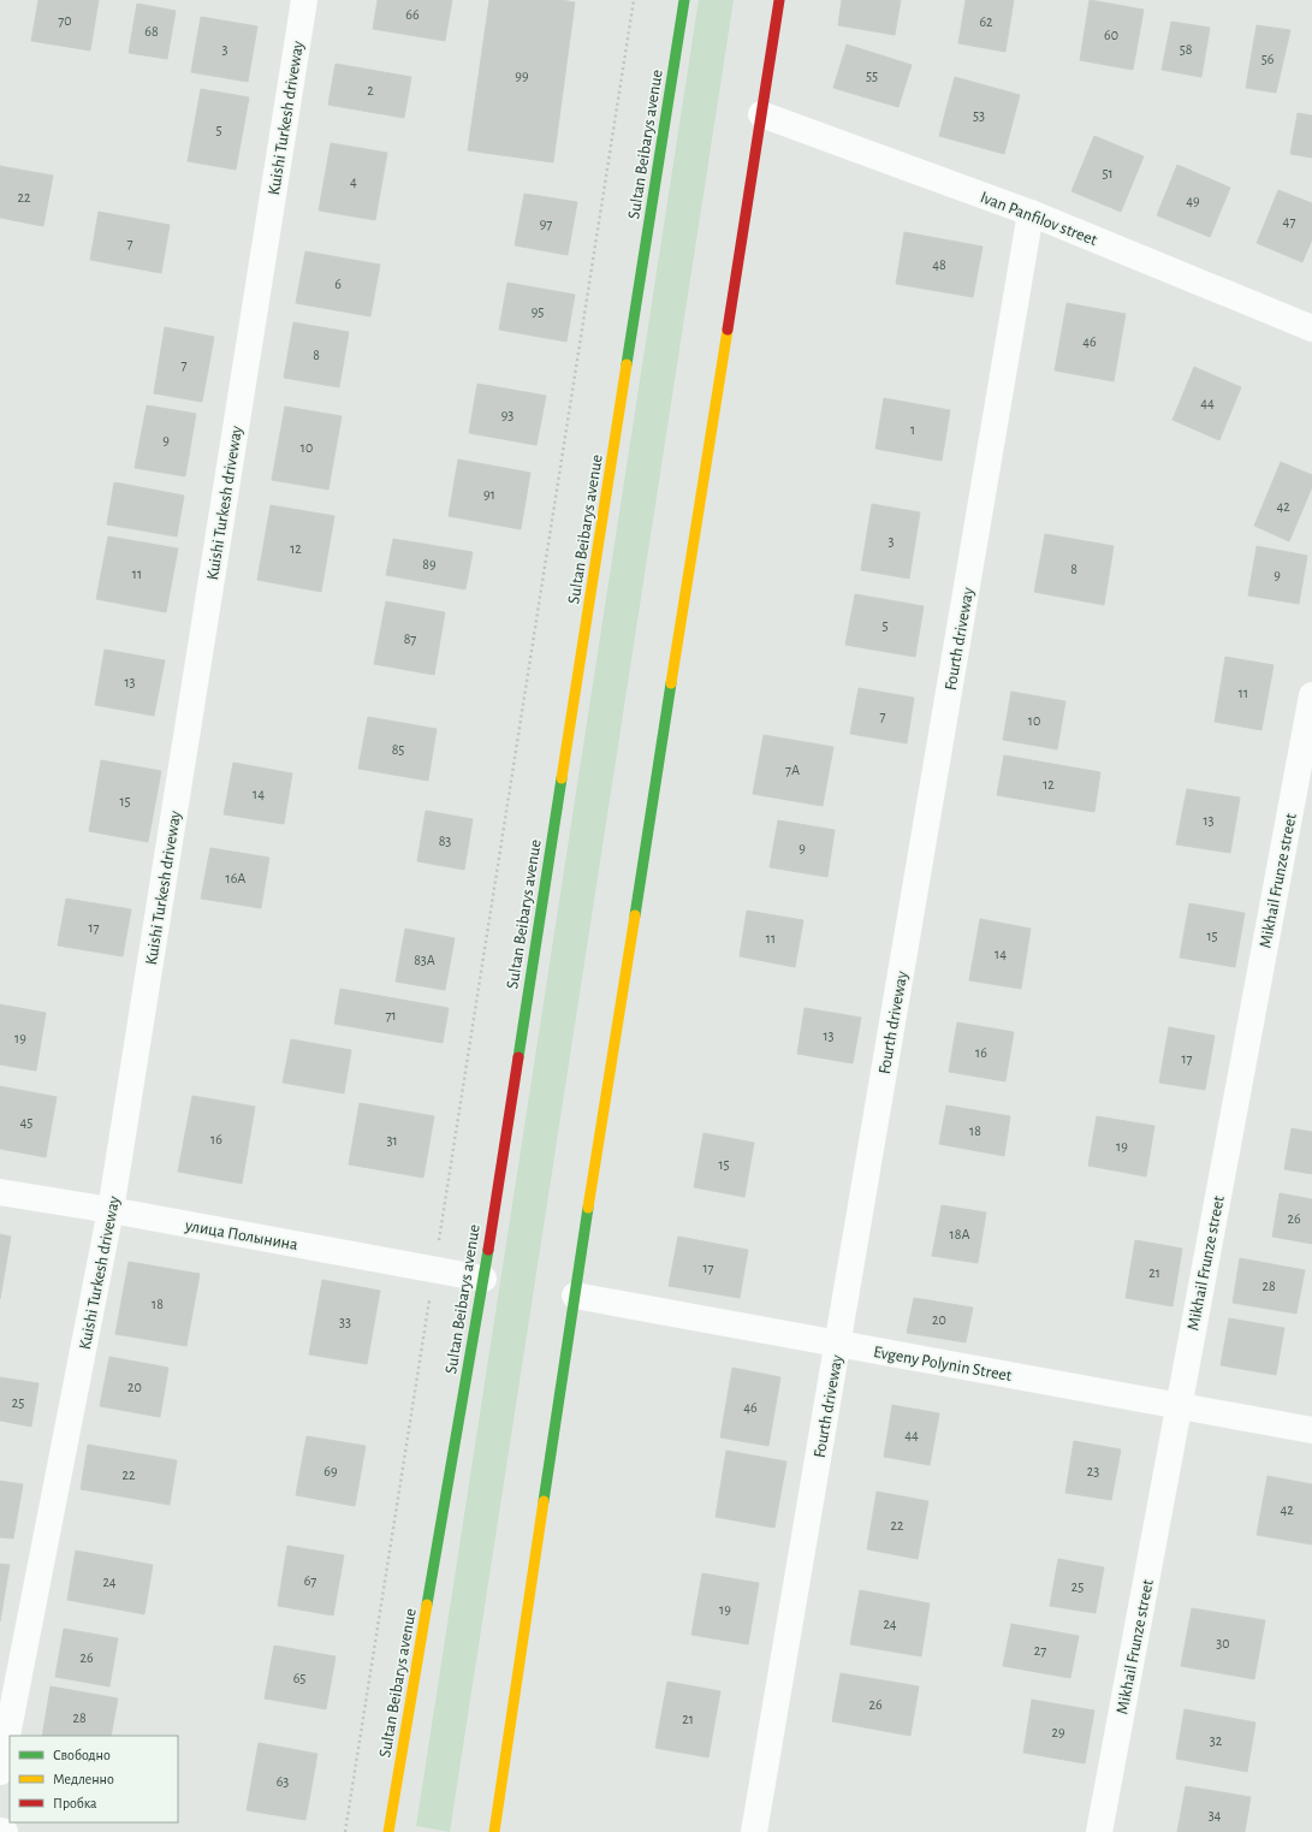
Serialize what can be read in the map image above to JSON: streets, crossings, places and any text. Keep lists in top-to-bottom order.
{
  "streets": {
    "main road": ["Sultan Beibarys avenue"],
    "street": [
      "Kuishi Turkesh driveway",
      "Ivan Panfilov street",
      "Fourth driveway",
      "Mikhail Frunze street",
      "улица Полынина",
      "Evgeny Polynin Street"
    ]
  },
  "crossings": [
    ["Kuishi Turkesh driveway", "улица Полынина"],
    ["Sultan Beibarys avenue", "улица Полынина"],
    ["Ivan Panfilov street", "Fourth driveway"],
    ["Fourth driveway", "Evgeny Polynin Street"],
    ["Mikhail Frunze street", "Evgeny Polynin Street"]
  ],
  "house_numbers": [
    "66",
    "70",
    "62",
    "68",
    "60",
    "3",
    "58",
    "56",
    "99",
    "55",
    "2",
    "53",
    "5",
    "51",
    "4",
    "22",
    "49",
    "47",
    "97",
    "7",
    "48",
    "6",
    "95",
    "46",
    "8",
    "7",
    "44",
    "93",
    "1",
    "9",
    "10",
    "91",
    "42",
    "3",
    "12",
    "89",
    "8",
    "11",
    "9",
    "5",
    "87",
    "13",
    "11",
    "7",
    "10",
    "85",
    "7А",
    "12",
    "14",
    "15",
    "13",
    "83",
    "9",
    "16А",
    "17",
    "15",
    "11",
    "14",
    "83А",
    "71",
    "13",
    "19",
    "16",
    "17",
    "45",
    "18",
    "16",
    "31",
    "19",
    "15",
    "26",
    "18А",
    "17",
    "21",
    "28",
    "18",
    "20",
    "33",
    "20",
    "25",
    "46",
    "44",
    "69",
    "23",
    "22",
    "42",
    "22",
    "67",
    "24",
    "25",
    "19",
    "24",
    "30",
    "27",
    "26",
    "65",
    "26",
    "28",
    "21",
    "29",
    "32",
    "63",
    "34"
  ],
  "legend": ["Свободно", "Медленно", "Пробка"]
}
